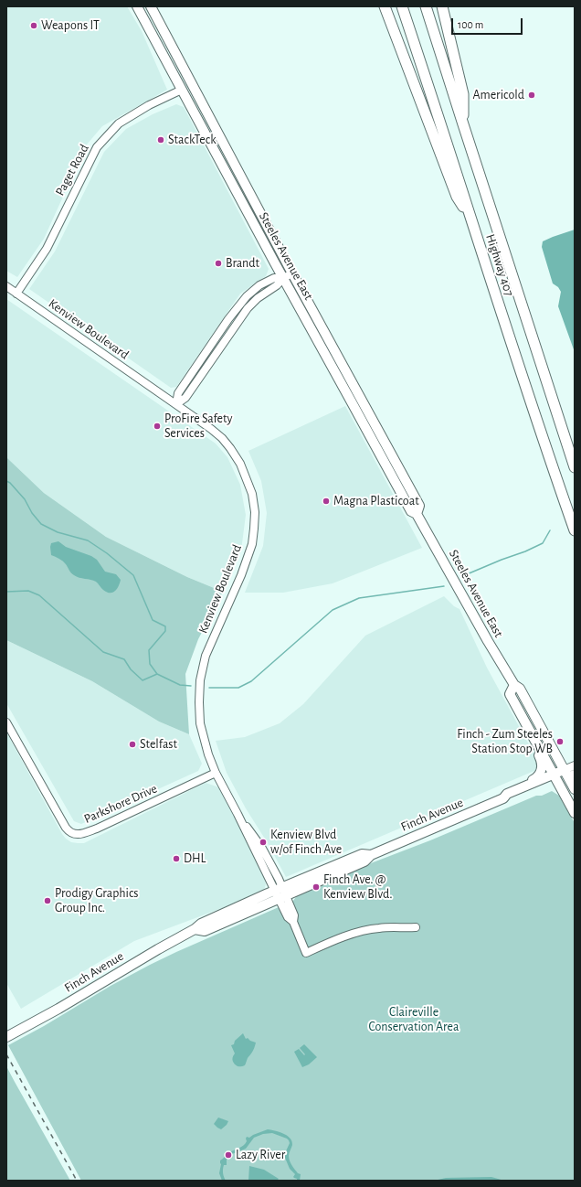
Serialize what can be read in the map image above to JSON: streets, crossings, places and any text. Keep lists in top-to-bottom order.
{
  "streets": {
    "highway": ["Highway 407"],
    "main road": ["Steeles Avenue East", "Finch Avenue"],
    "street": ["Paget Road", "Kenview Boulevard", "Parkshore Drive"]
  },
  "crossings": [
    ["Paget Road", "Steeles Avenue East"],
    ["Paget Road", "Kenview Boulevard"],
    ["Steeles Avenue East", "Finch Avenue"],
    ["Kenview Boulevard", "Parkshore Drive"],
    ["Kenview Boulevard", "Finch Avenue"]
  ],
  "parks": ["Claireville Conservation Area"],
  "places": [
    "Weapons IT",
    "Americold",
    "StackTeck",
    "Brandt",
    "ProFire Safety Services",
    "Magna Plasticoat",
    "Finch - Zum Steeles Station Stop WB",
    "Stelfast",
    "Kenview Blvd w/of Finch Ave",
    "DHL",
    "Finch Ave. @ Kenview Blvd.",
    "Prodigy Graphics Group Inc.",
    "Lazy River"
  ],
  "scale_bar": "100 m"
}
